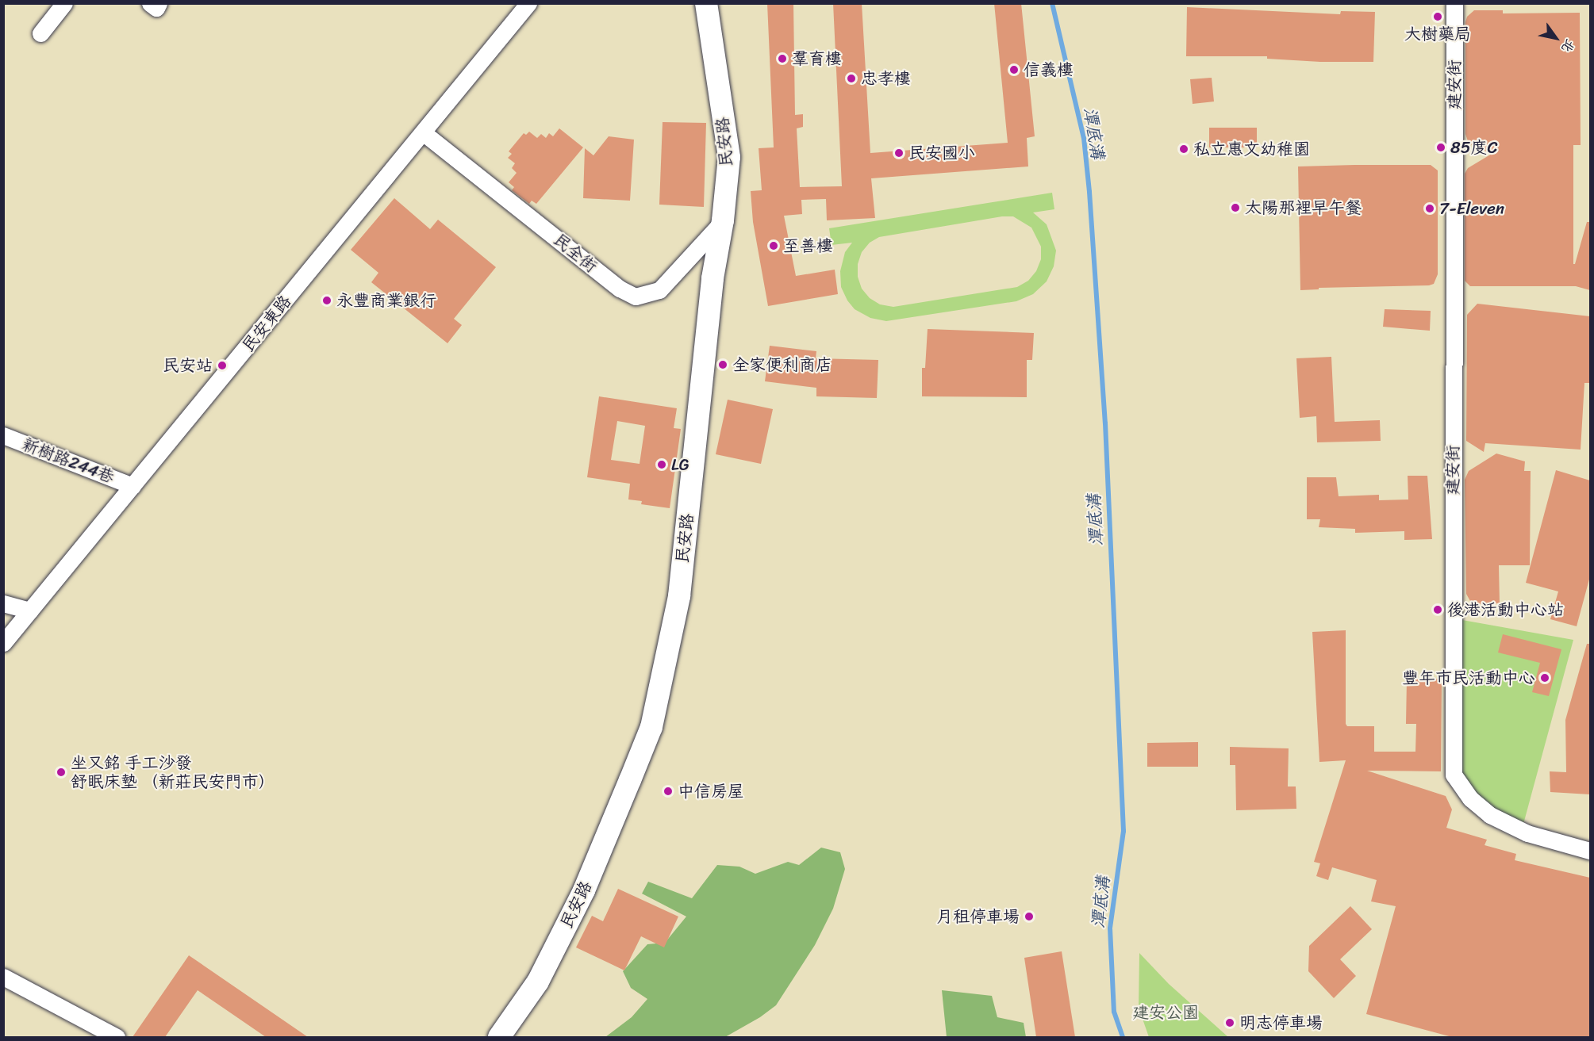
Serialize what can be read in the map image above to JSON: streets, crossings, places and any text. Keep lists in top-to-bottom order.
{
  "streets": {
    "street": [
      "建安街",
      "民安路",
      "民全街",
      "民安東路",
      "新樹路244巷"
    ]
  },
  "crossings": [
    ["民安路", "民全街"],
    ["民全街", "民安東路"],
    ["民安東路", "新樹路244巷"]
  ],
  "water": ["潭底溝"],
  "parks": ["建安公園"],
  "places": [
    "大樹藥局",
    "羣育樓",
    "信義樓",
    "忠孝樓",
    "85度C",
    "私立惠文幼稚園",
    "民安國小",
    "太陽那裡早午餐",
    "7-Eleven",
    "至善樓",
    "永豐商業銀行",
    "全家便利商店",
    "民安站",
    "LG",
    "後港活動中心站",
    "豐年市民活動中心",
    "坐又銘 手工沙發 舒眠床墊 （新莊民安門市）",
    "中信房屋",
    "月租停車場",
    "明志停車場"
  ],
  "north": "bottom right"
}
